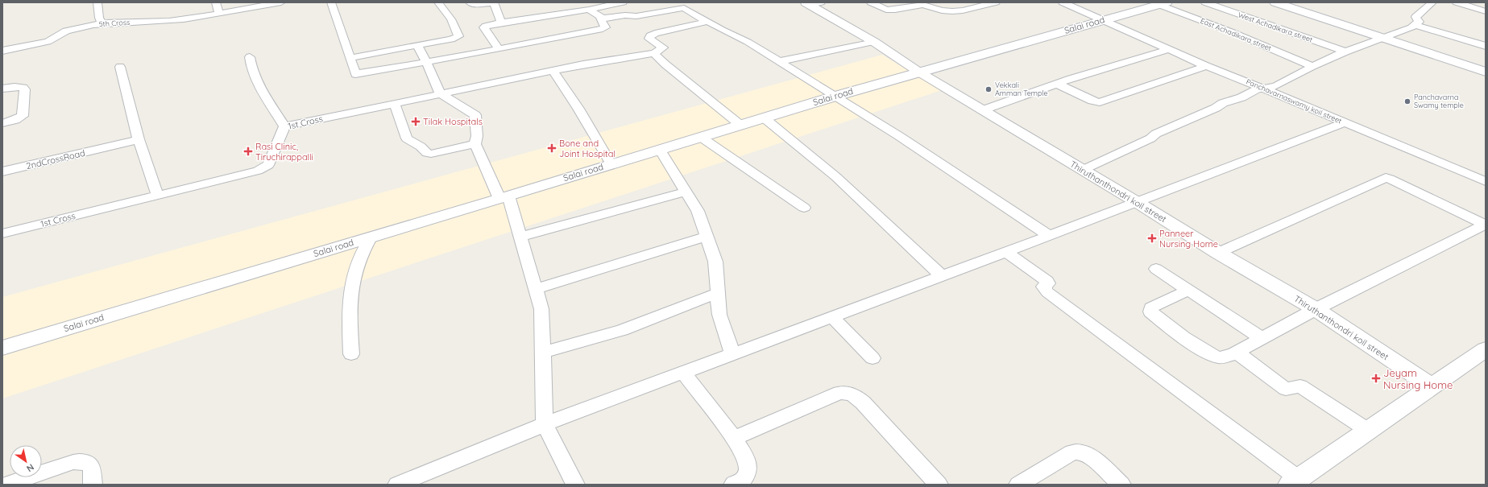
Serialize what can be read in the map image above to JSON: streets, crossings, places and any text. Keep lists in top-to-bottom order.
{
  "streets": {
    "main road": ["Salai road"],
    "street": [
      "5th Cross",
      "West Achadikara street",
      "East Achadikara street",
      "Panchavarnaswamy koil street",
      "1st Cross",
      "2ndCrossRoad",
      "Thiruthanthondri koil street"
    ]
  },
  "crossings": [
    ["Salai road", "East Achadikara street"],
    ["Salai road", "Panchavarnaswamy koil street"],
    ["Salai road", "Thiruthanthondri koil street"]
  ],
  "places": {
    "other": ["Vekkali Amman Temple", "Panchavarna Swamy temple"],
    "health": [
      "Tilak Hospitals",
      "Bone and Joint Hospital",
      "Rasi Clinic, Tiruchirappalli",
      "Panneer Nursing Home",
      "Jeyam Nursing Home"
    ]
  },
  "north": "bottom right"
}
